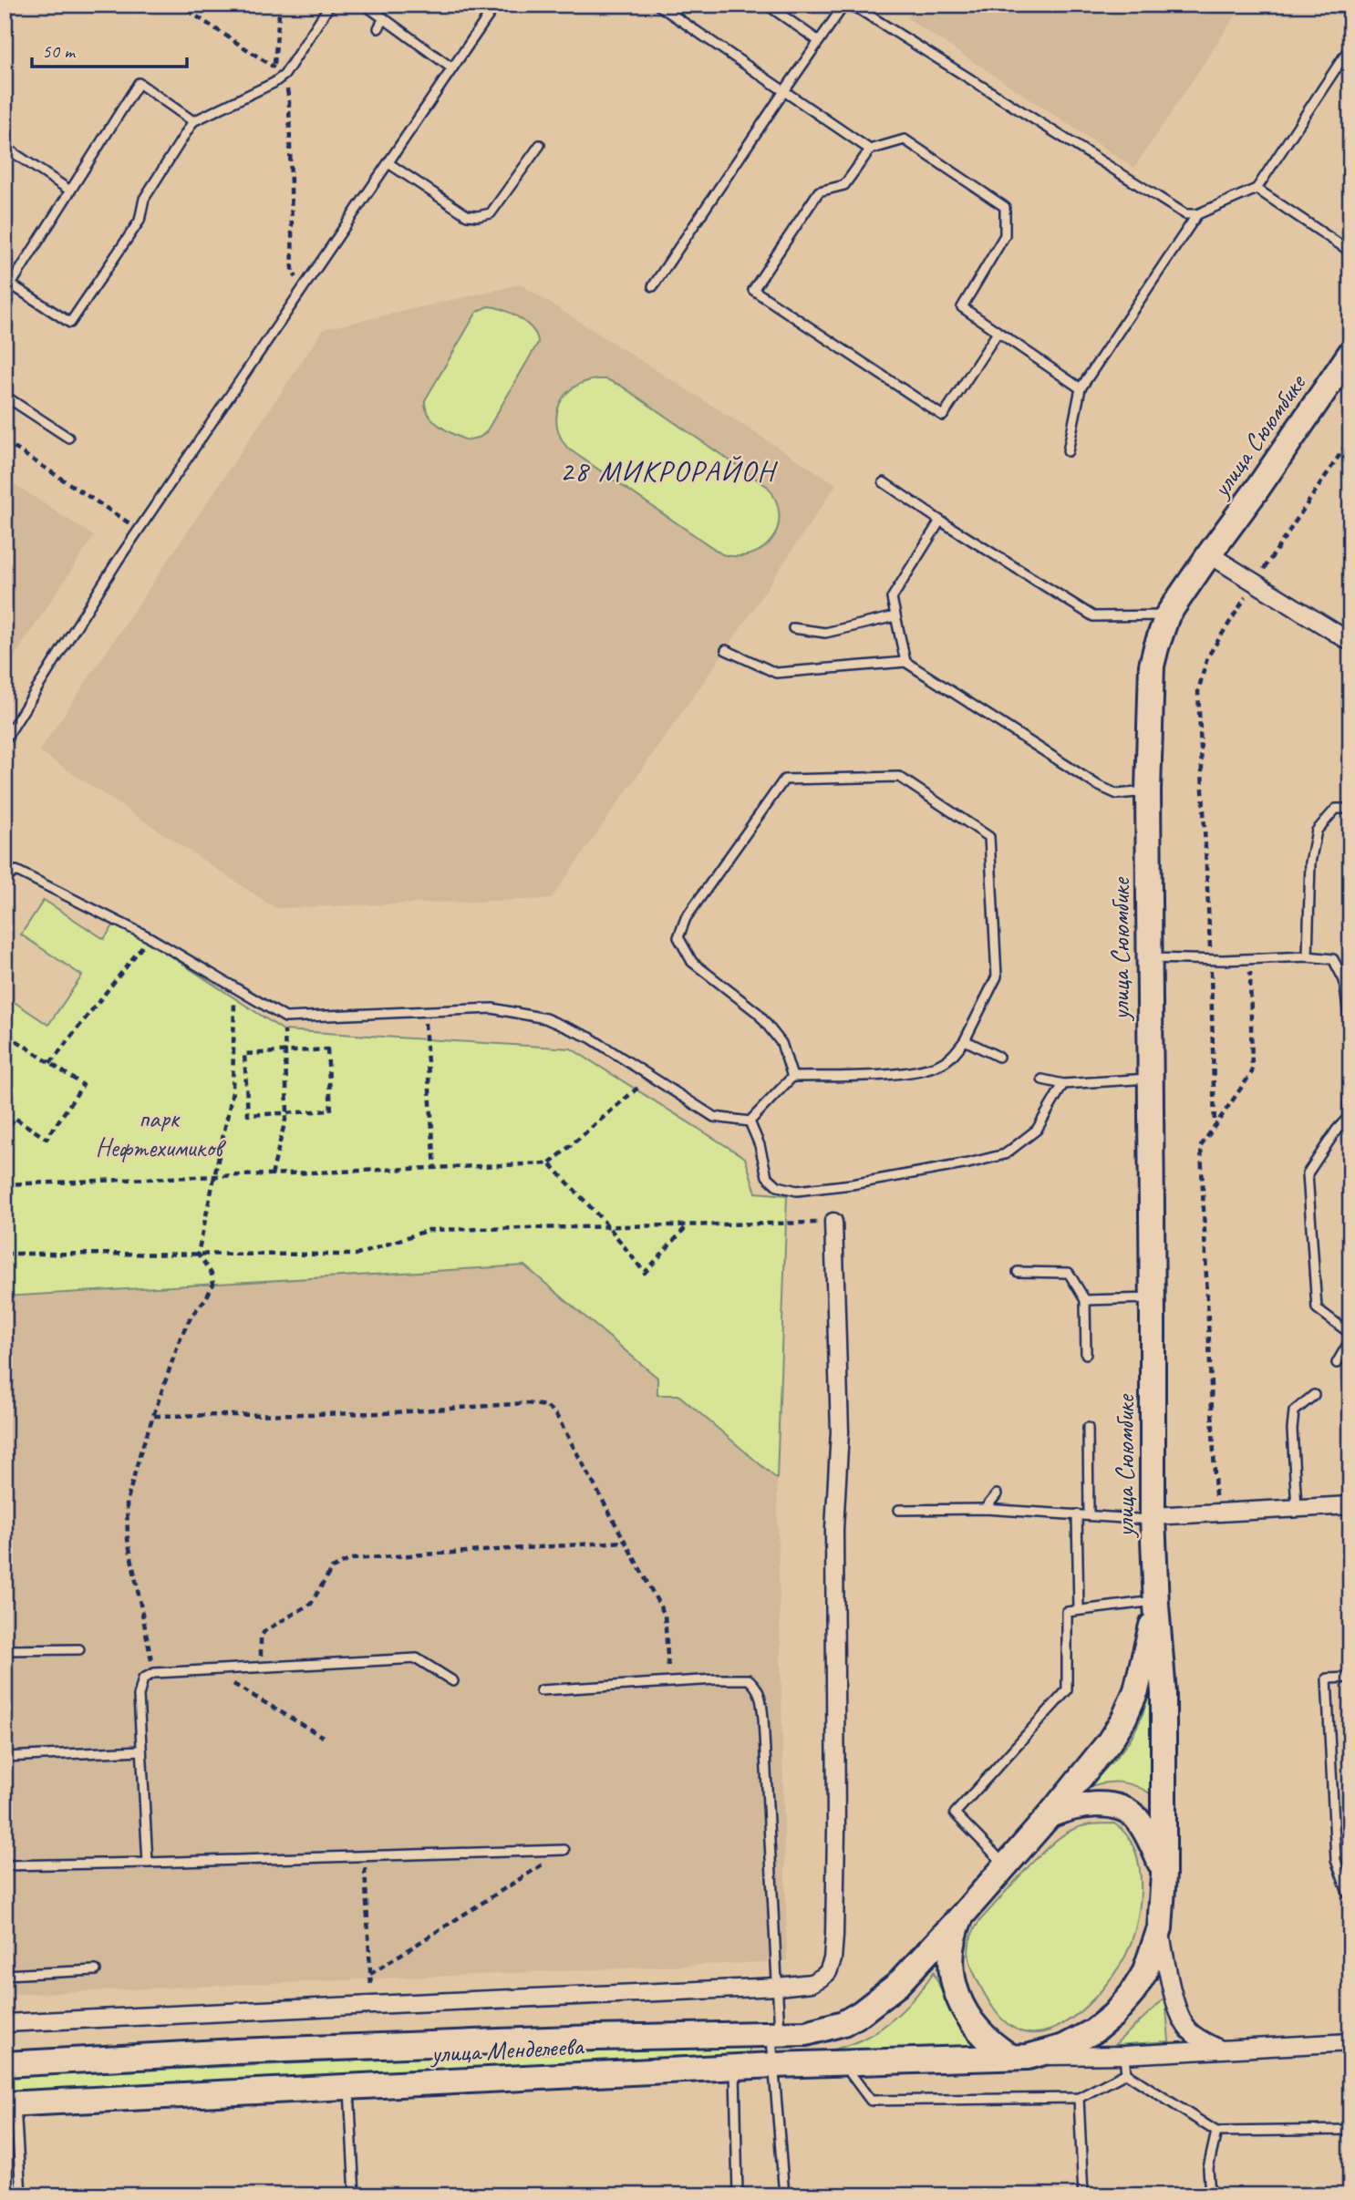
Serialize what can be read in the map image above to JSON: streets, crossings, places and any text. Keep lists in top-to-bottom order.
{
  "streets": {
    "street": ["улица Сююмбике", "улица Менделеева"]
  },
  "districts": ["28 МИКРОРАЙОН"],
  "parks": ["парк Нефтехимиков"],
  "scale_bar": "50 m"
}
